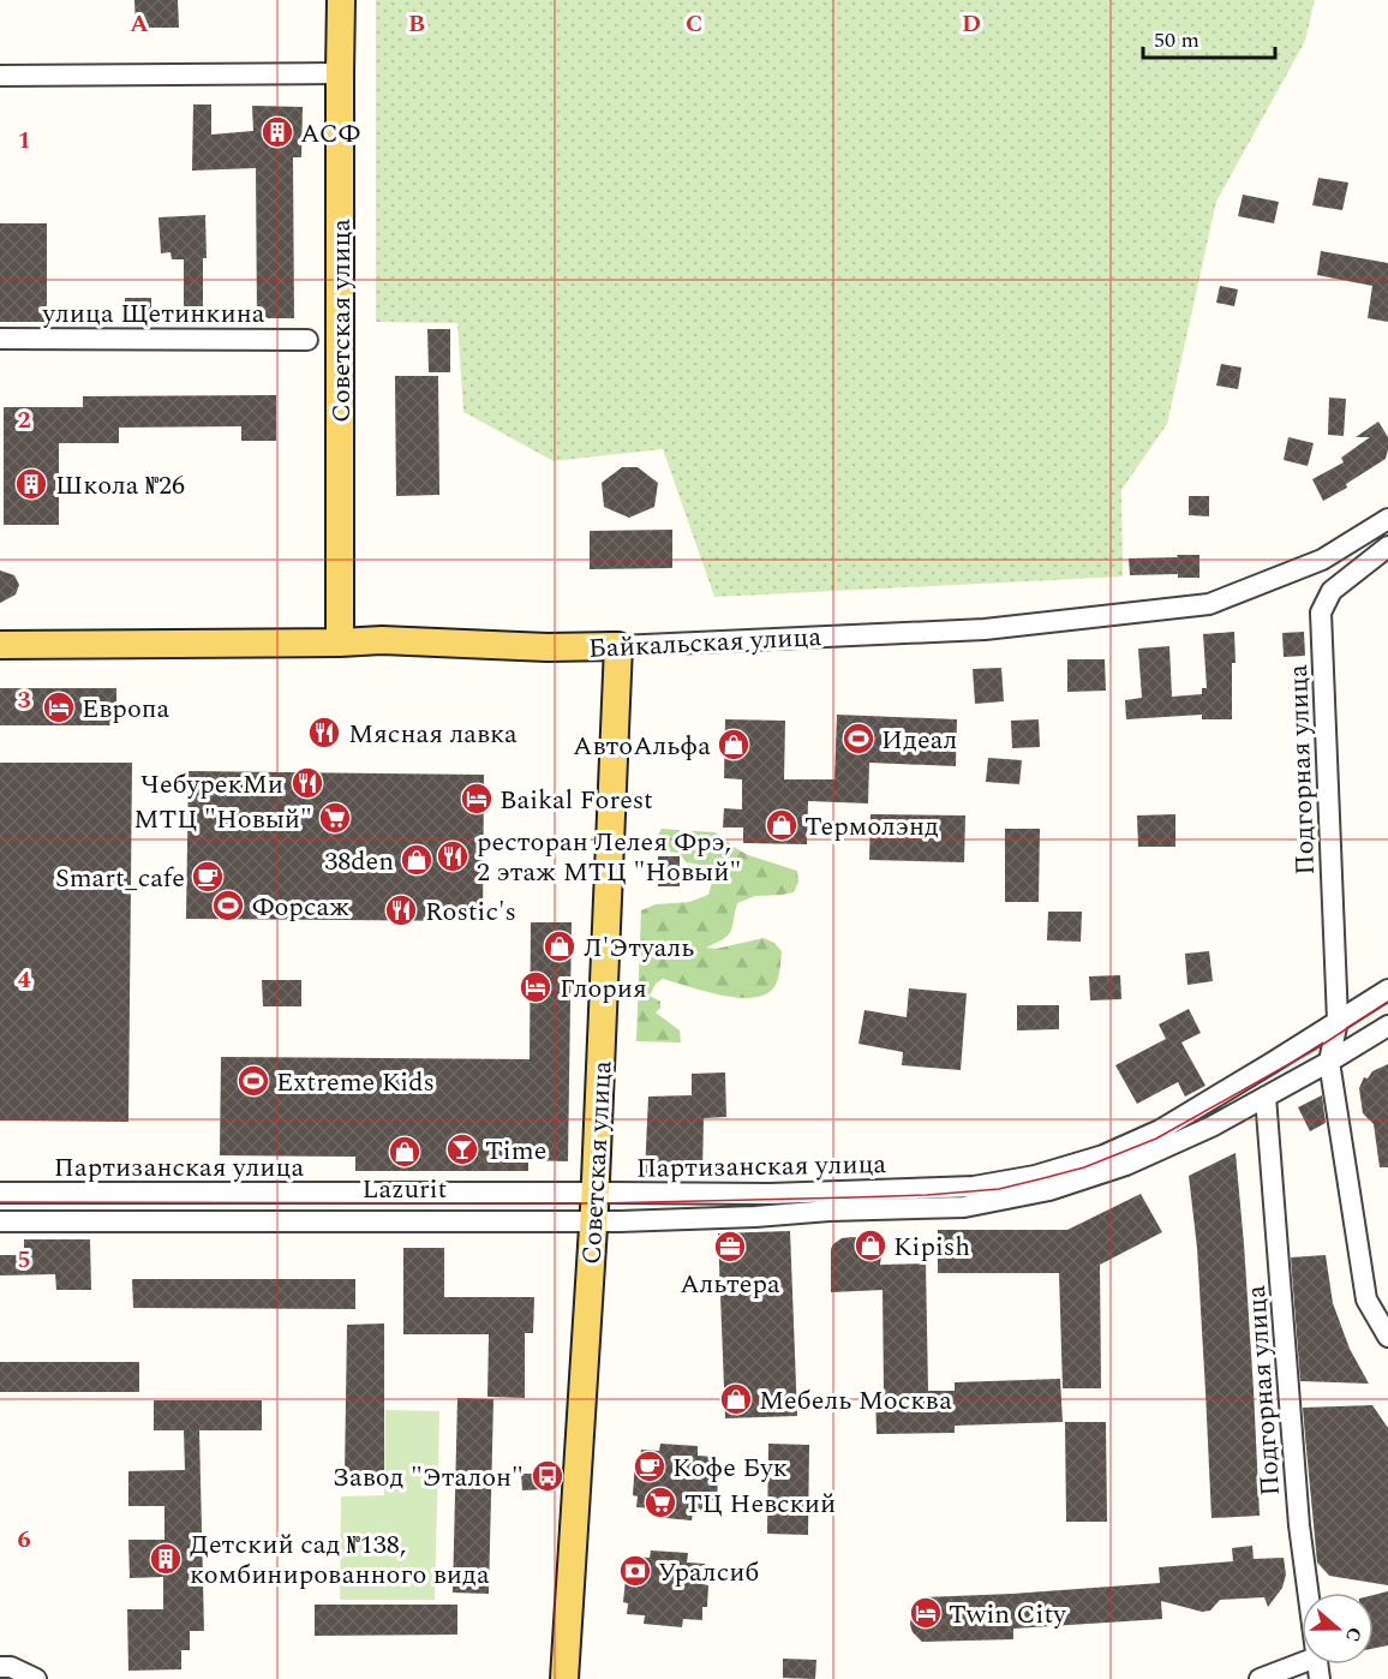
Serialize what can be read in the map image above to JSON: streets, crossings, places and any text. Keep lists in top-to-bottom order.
{
  "streets": {
    "main road": ["Советская улица", "Байкальская улица"],
    "street": ["улица Щетинкина", "Подгорная улица", "Партизанская улица"]
  },
  "crossings": [
    ["Советская улица", "Байкальская улица"],
    ["Советская улица", "Партизанская улица"],
    ["Подгорная улица", "Партизанская улица"]
  ],
  "places": {
    "building": ["АСФ", "Школа №26", "Детский сад №138, комбинированного вида"],
    "hotel": [
      "Европа",
      "Baikal Forest",
      "Глория",
      "Twin Сity"
    ],
    "restaurant": [
      "Мясная лавка",
      "ЧебурекМи",
      "ресторан Лелея Фрэ, 2 этаж МТЦ \"Новый\"",
      "Rostic's"
    ],
    "sports": ["Идеал", "Форсаж", "Extreme Kids"],
    "shop": [
      "АвтоАльфа",
      "Термолэнд",
      "38den",
      "Л'Этуаль",
      "Lazurit",
      "Kipish",
      "Мебель Москва"
    ],
    "supermarket": ["МТЦ \"Новый\"", "ТЦ Невский"],
    "cafe": ["Smart_cafe", "Кофе Бук"],
    "bar": ["Time"],
    "office": ["Альтера"],
    "bus stop": ["Завод \"Эталон\""],
    "bank": ["Уралсиб"]
  },
  "scale_bar": "50 m",
  "north": "right",
  "grid": {
    "columns": [
      "A",
      "B",
      "C",
      "D"
    ],
    "rows": [
      "1",
      "2",
      "3",
      "4",
      "5",
      "6"
    ]
  }
}
